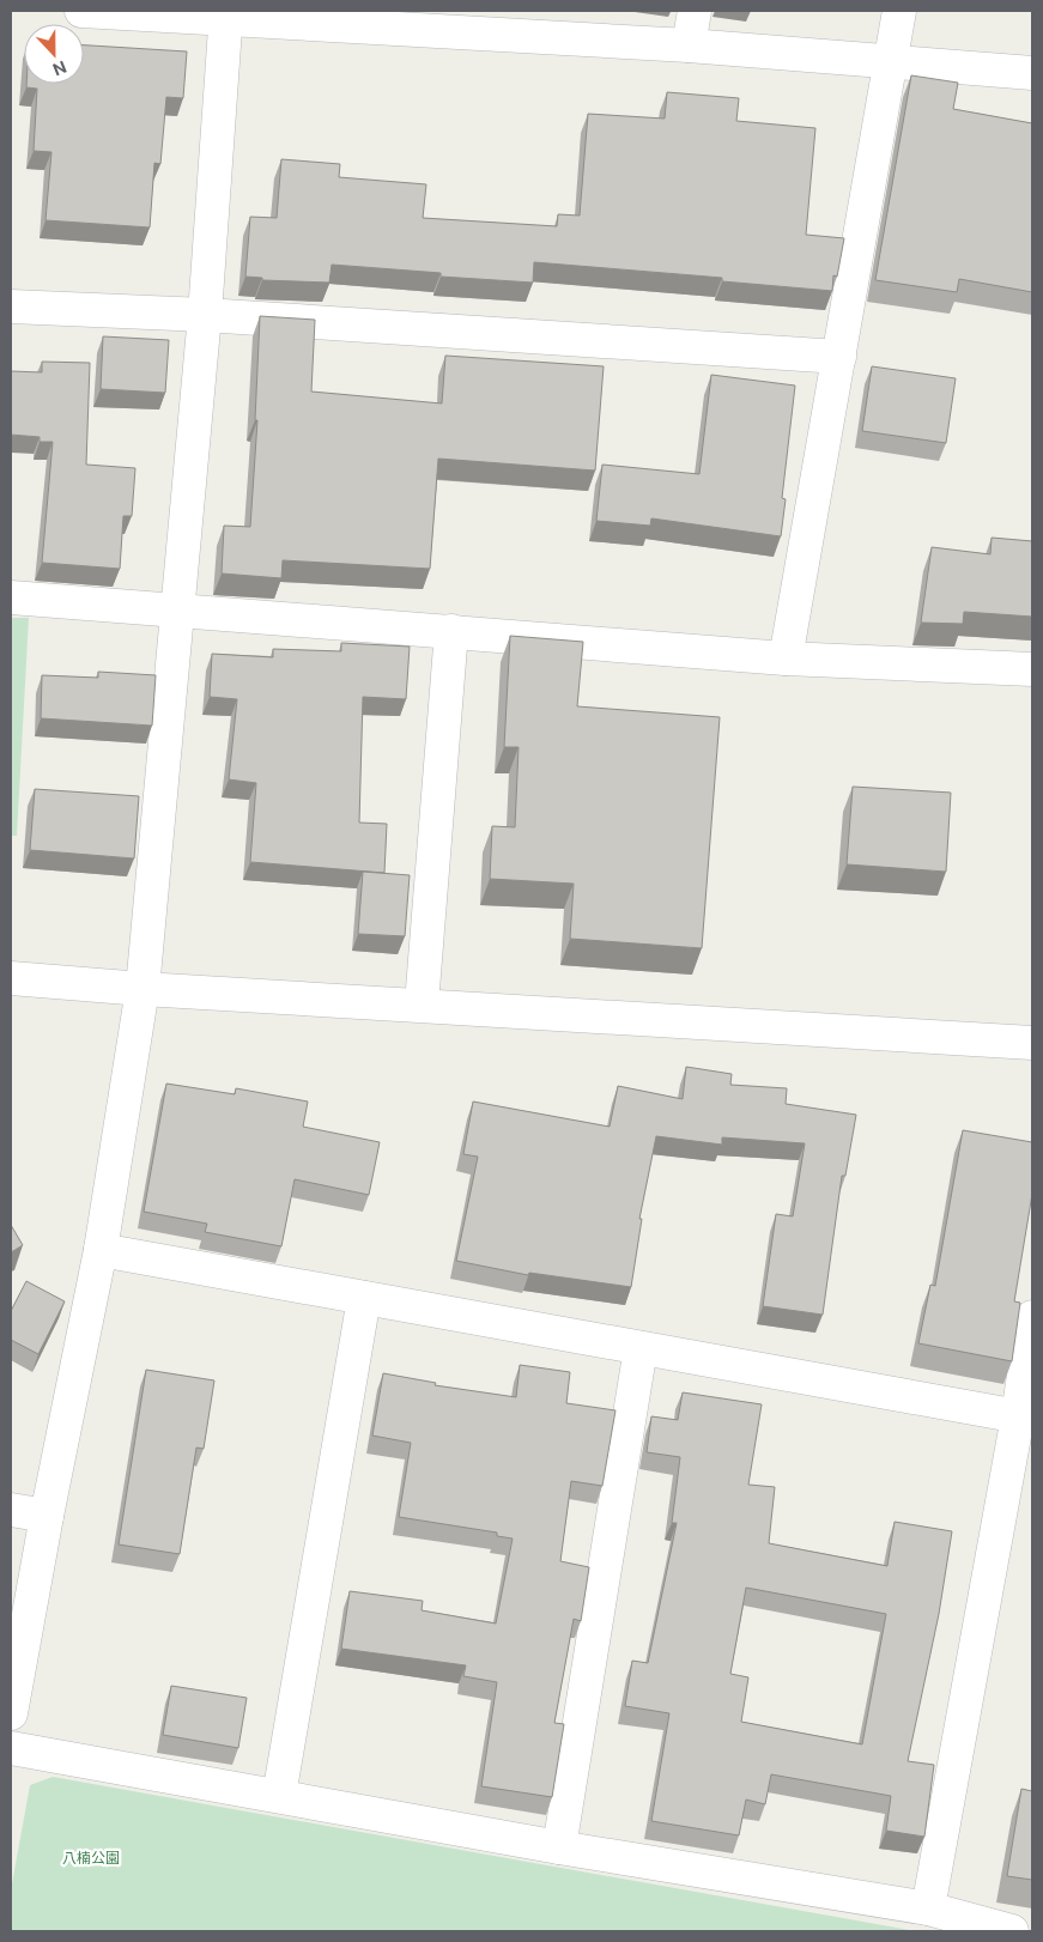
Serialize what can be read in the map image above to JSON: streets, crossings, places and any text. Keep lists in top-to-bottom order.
{
  "parks": ["八楠公園"],
  "north": "bottom"
}
